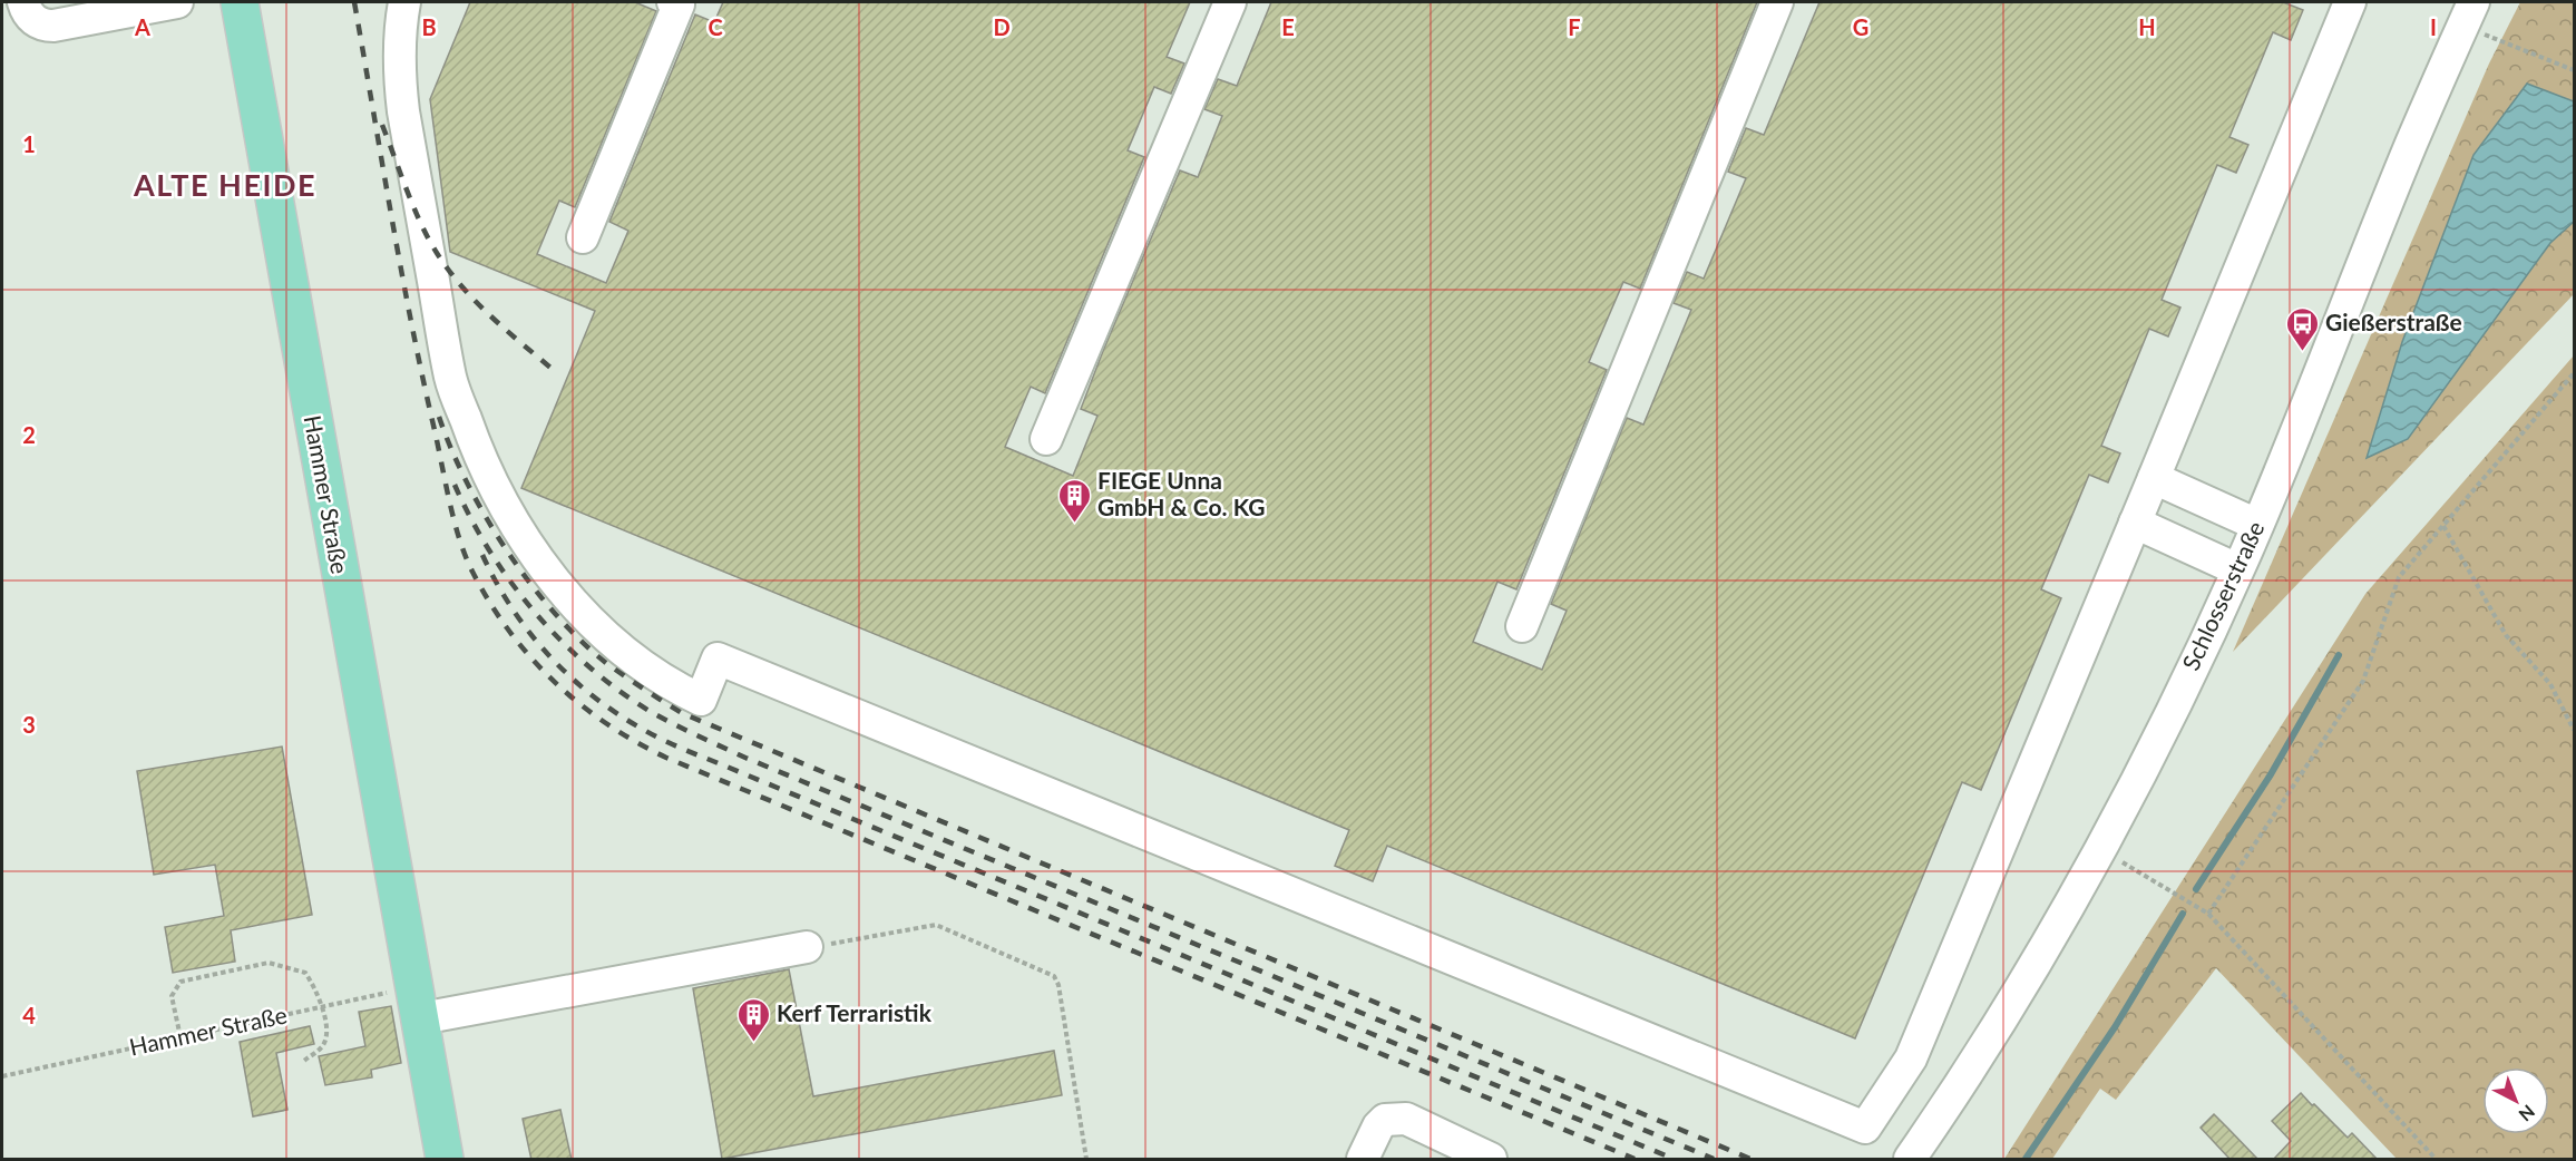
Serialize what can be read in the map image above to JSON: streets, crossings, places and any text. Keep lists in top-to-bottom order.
{
  "streets": {
    "main road": ["Hammer Straße"],
    "street": ["Schlosserstraße"]
  },
  "districts": ["ALTE HEIDE"],
  "places": {
    "bus stop": ["Gießerstraße"],
    "building": ["FIEGE Unna GmbH & Co. KG", "Kerf Terraristik"]
  },
  "north": "bottom right",
  "grid": {
    "columns": [
      "A",
      "B",
      "C",
      "D",
      "E",
      "F",
      "G",
      "H",
      "I"
    ],
    "rows": [
      "1",
      "2",
      "3",
      "4"
    ]
  }
}
